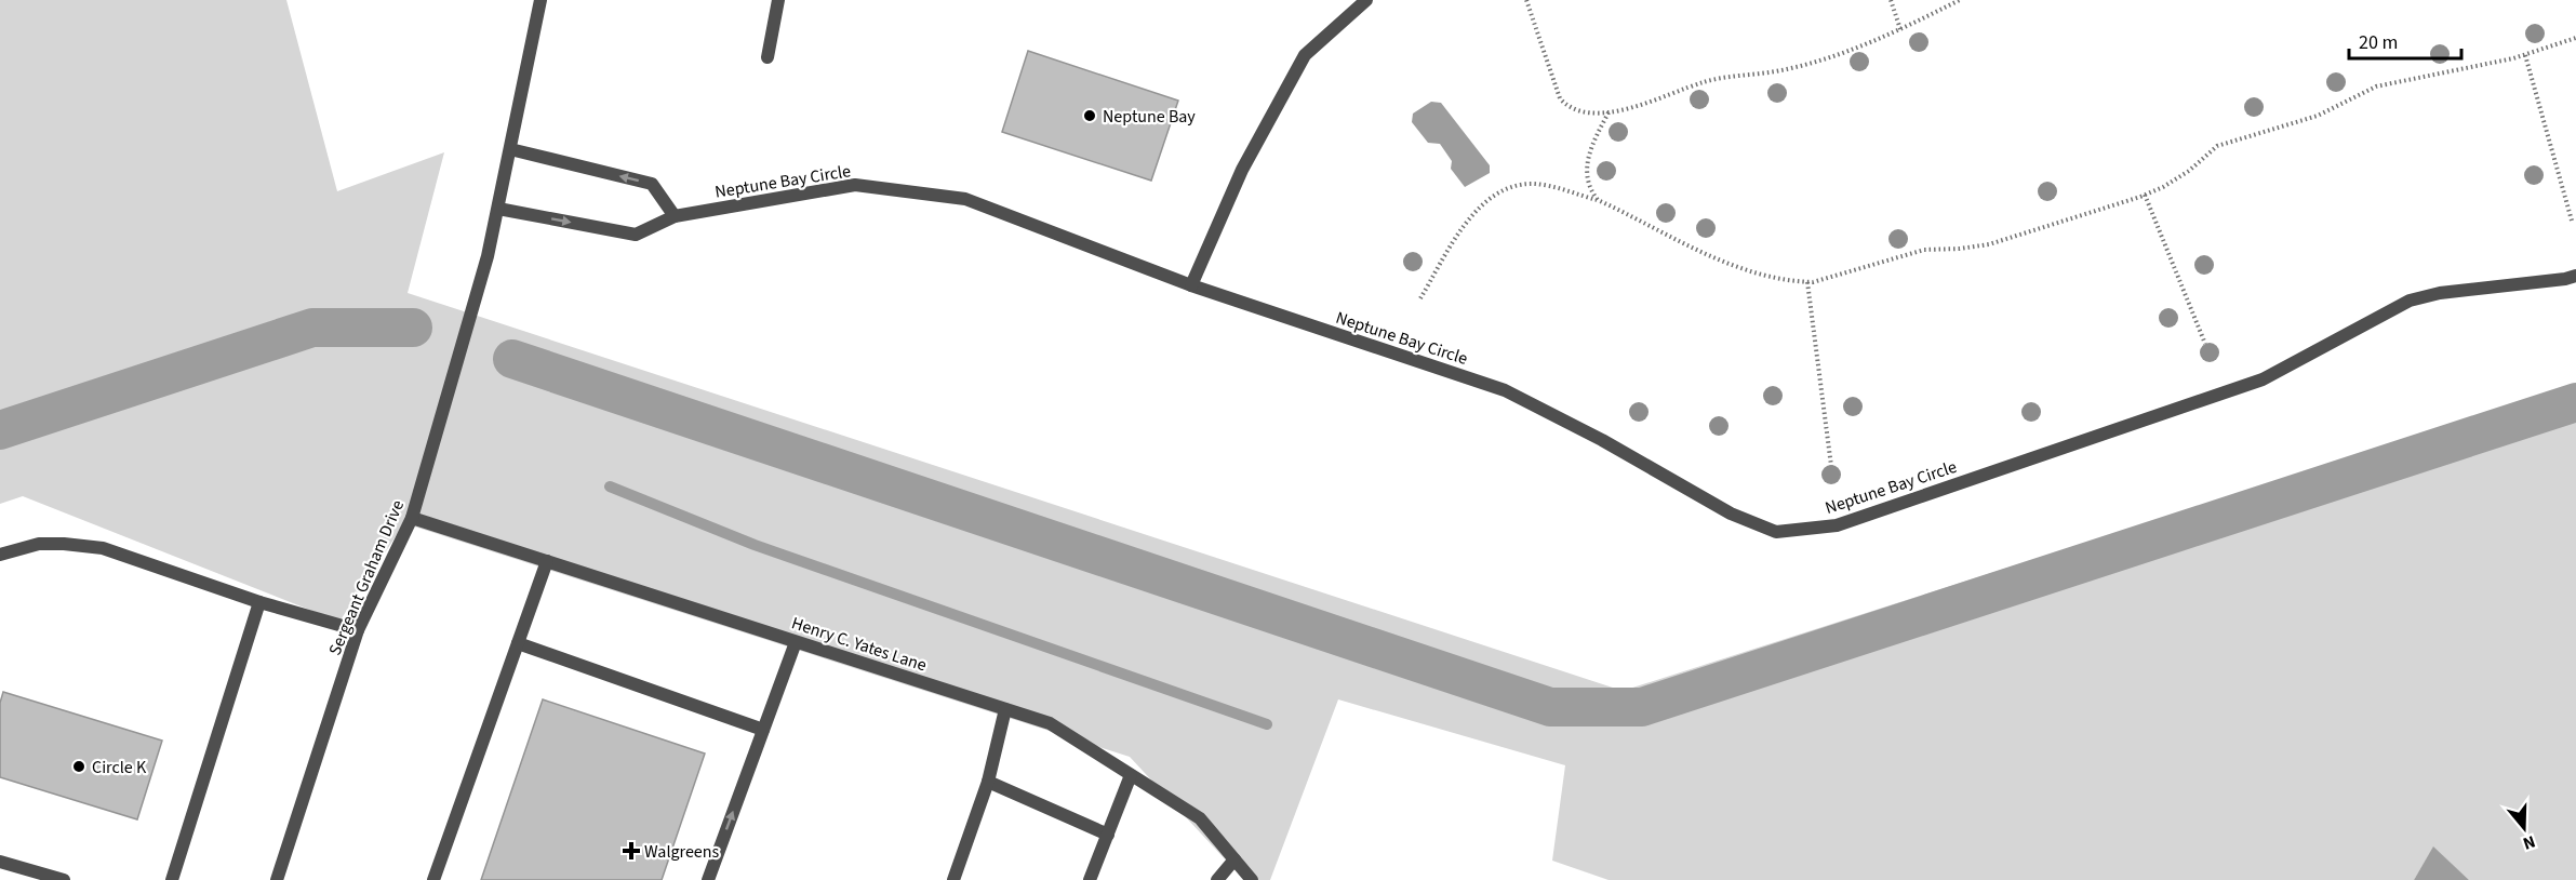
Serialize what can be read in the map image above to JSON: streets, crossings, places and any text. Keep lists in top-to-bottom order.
{
  "streets": {
    "street": ["Neptune Bay Circle", "Sergeant Graham Drive", "Henry C. Yates Lane"]
  },
  "crossings": [
    ["Neptune Bay Circle", "Sergeant Graham Drive"],
    ["Sergeant Graham Drive", "Henry C. Yates Lane"]
  ],
  "places": {
    "other": ["Neptune Bay", "Circle K"],
    "health": ["Walgreens"]
  },
  "scale_bar": "20 m",
  "north": "bottom"
}
